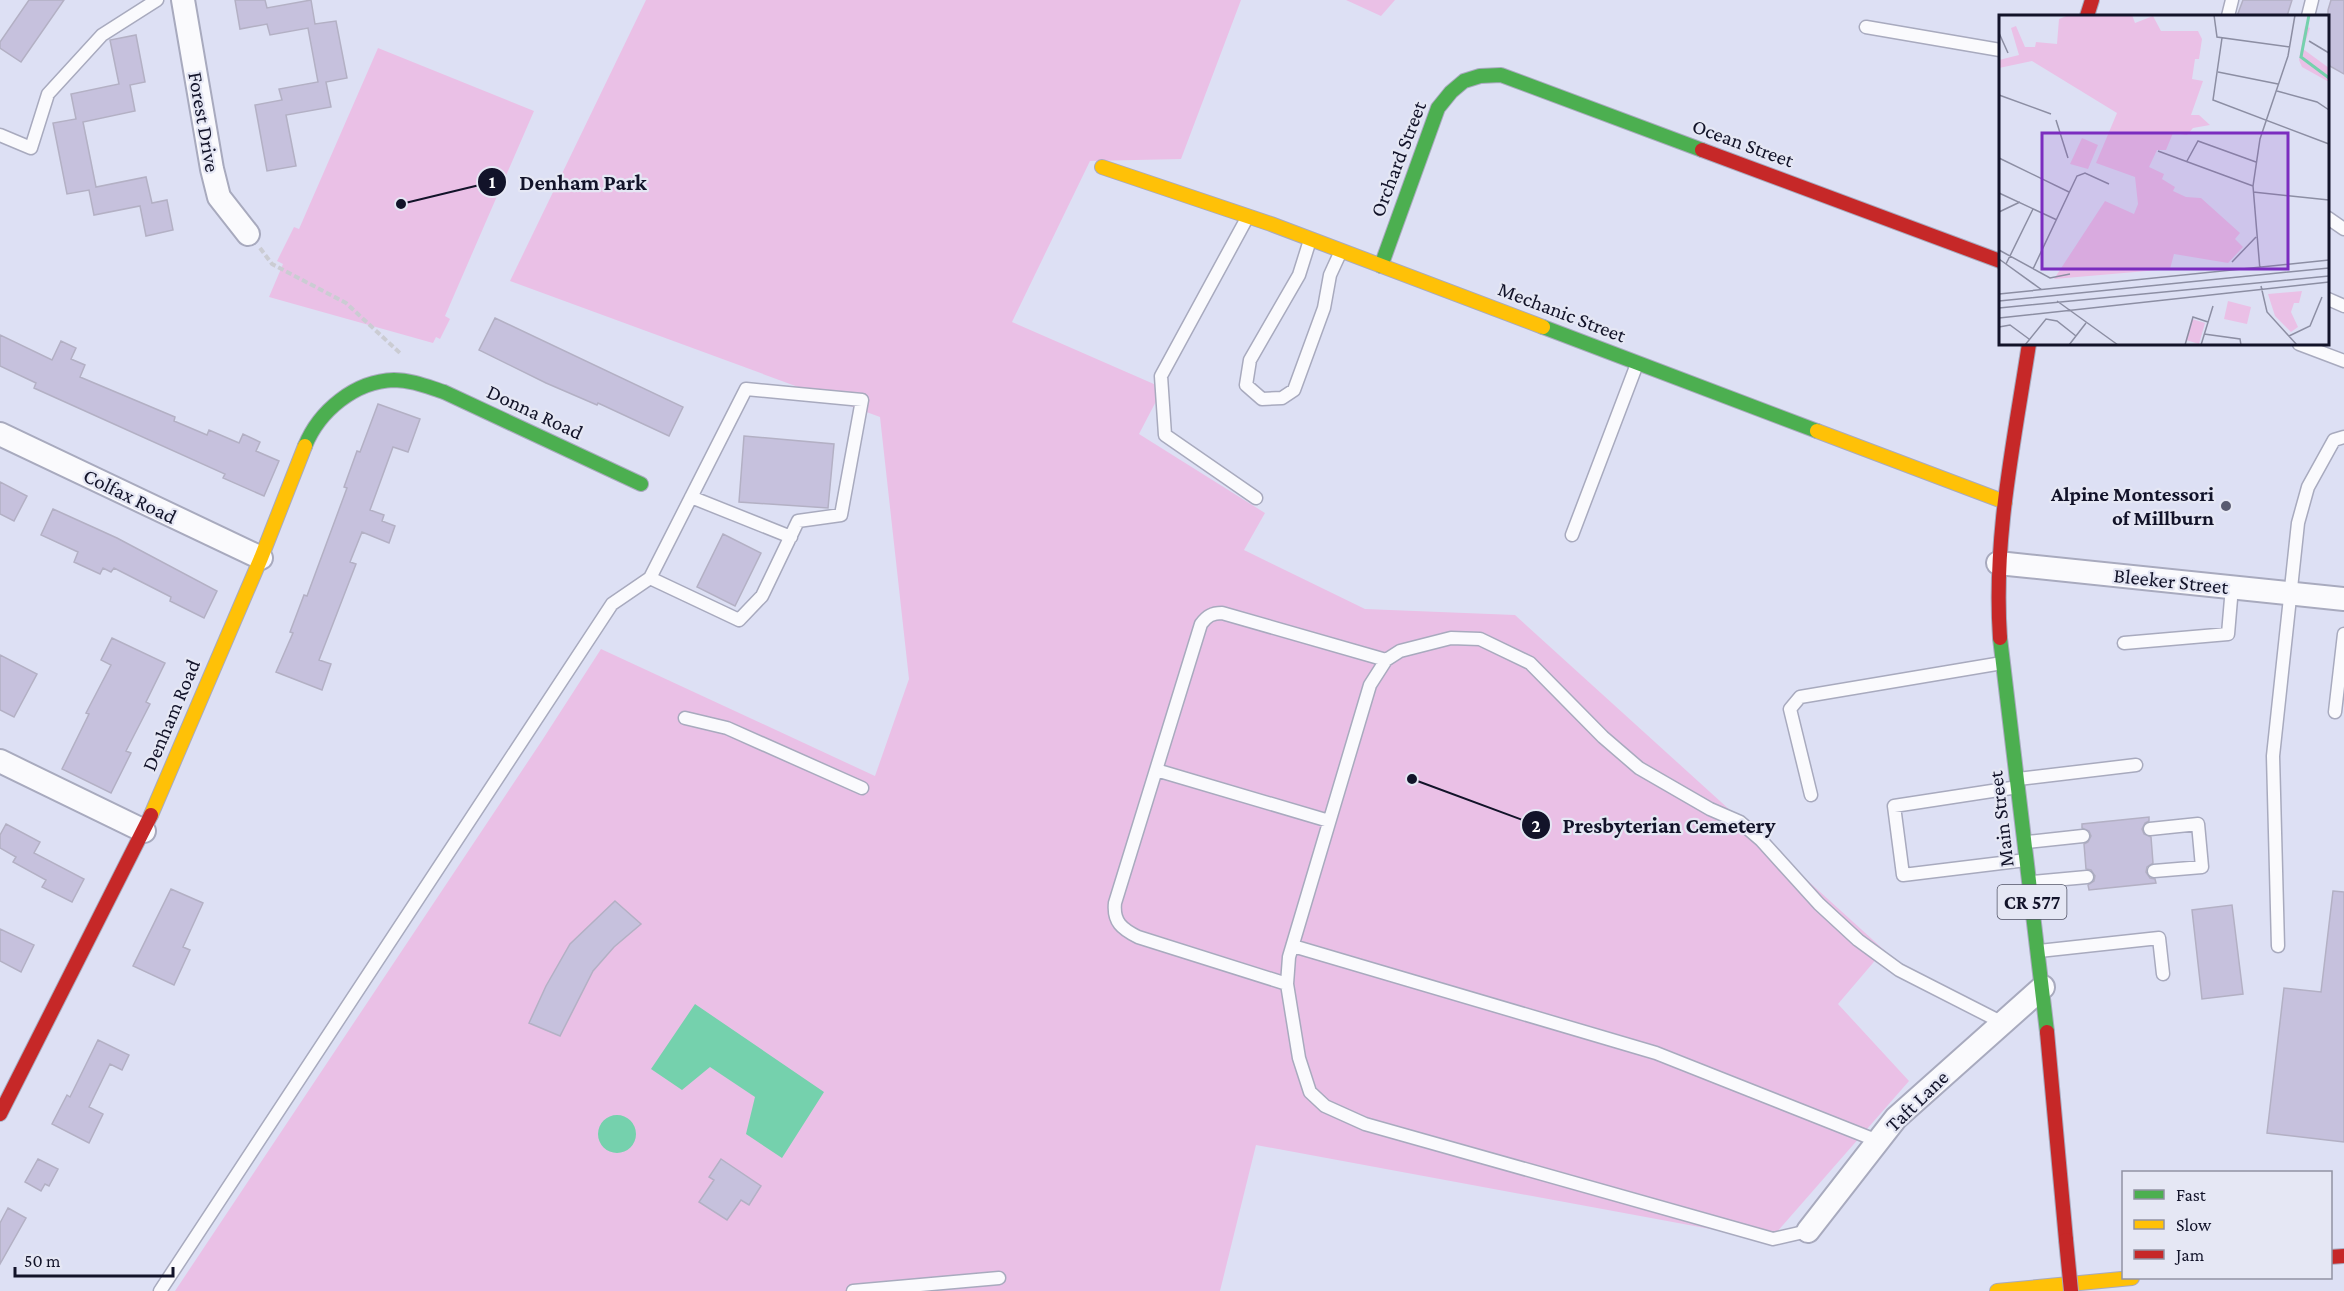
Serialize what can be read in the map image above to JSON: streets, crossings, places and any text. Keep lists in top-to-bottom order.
{
  "streets": {
    "main road": [
      "Ocean Street",
      "Orchard Street",
      "Mechanic Street",
      "Donna Road",
      "Denham Road",
      "Main Street",
      "CR 577"
    ],
    "street": [
      "Forest Drive",
      "Colfax Road",
      "Bleeker Street",
      "Taft Lane"
    ]
  },
  "crossings": [
    ["Ocean Street", "Orchard Street"],
    ["Orchard Street", "Mechanic Street"],
    ["Mechanic Street", "Main Street"],
    ["Donna Road", "Denham Road"],
    ["Colfax Road", "Denham Road"],
    ["Bleeker Street", "Main Street"],
    ["Main Street", "Taft Lane"]
  ],
  "places": ["Denham Park", "Alpine Montessori of Millburn", "Presbyterian Cemetery"],
  "legend": ["Fast", "Slow", "Jam"],
  "scale_bar": "50 m"
}
